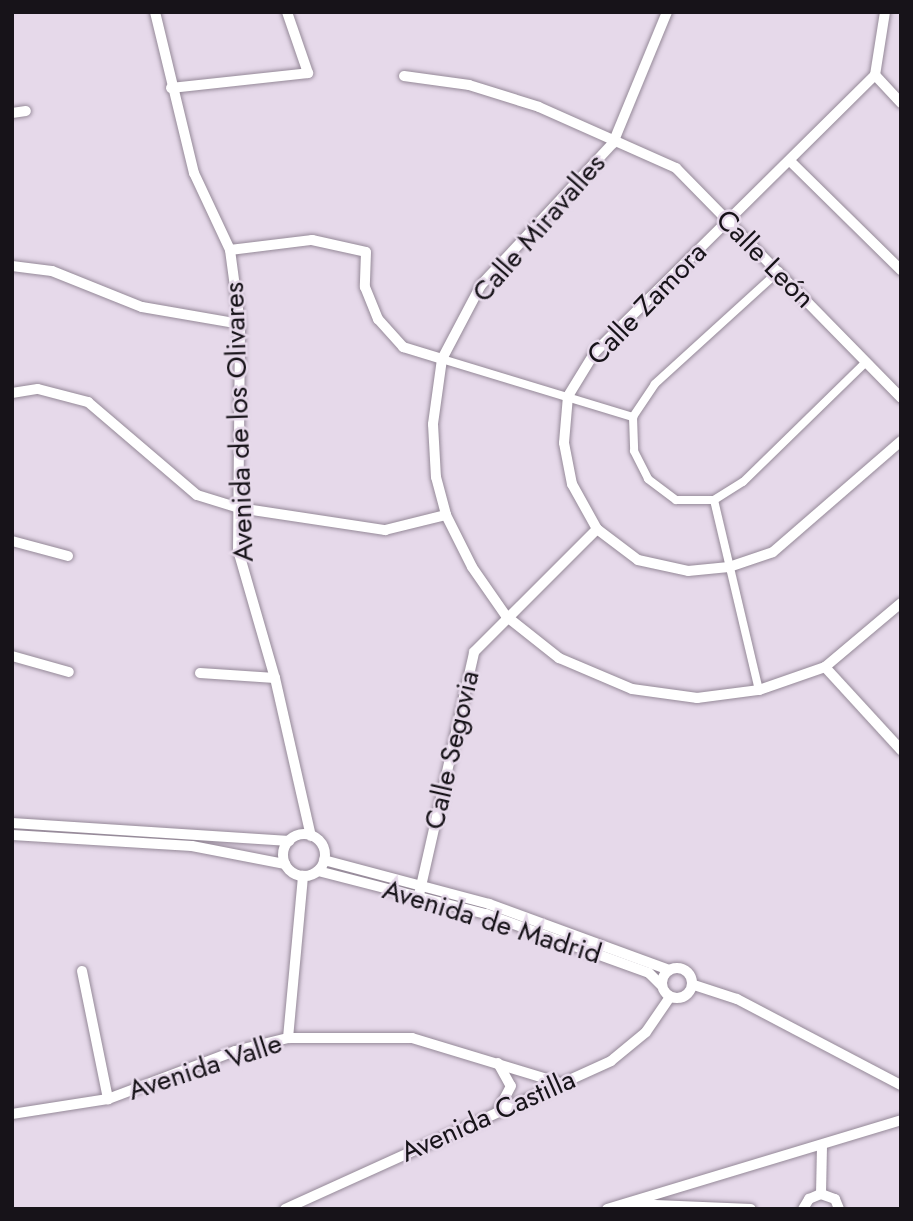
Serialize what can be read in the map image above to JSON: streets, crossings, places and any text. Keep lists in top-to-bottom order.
{
  "streets": {
    "street": [
      "Calle Miravalles",
      "Calle León",
      "Calle Zamora",
      "Avenida de los Olivares",
      "Calle Segovia",
      "Avenida de Madrid",
      "Avenida Valle",
      "Avenida Castilla"
    ]
  },
  "crossings": [
    ["Calle Miravalles", "Calle León"],
    ["Calle Miravalles", "Calle Segovia"],
    ["Calle León", "Calle Zamora"],
    ["Calle Zamora", "Calle Segovia"],
    ["Avenida de los Olivares", "Avenida de Madrid"],
    ["Calle Segovia", "Avenida de Madrid"],
    ["Avenida de Madrid", "Avenida Castilla"],
    ["Avenida Valle", "Avenida Castilla"]
  ]
}
